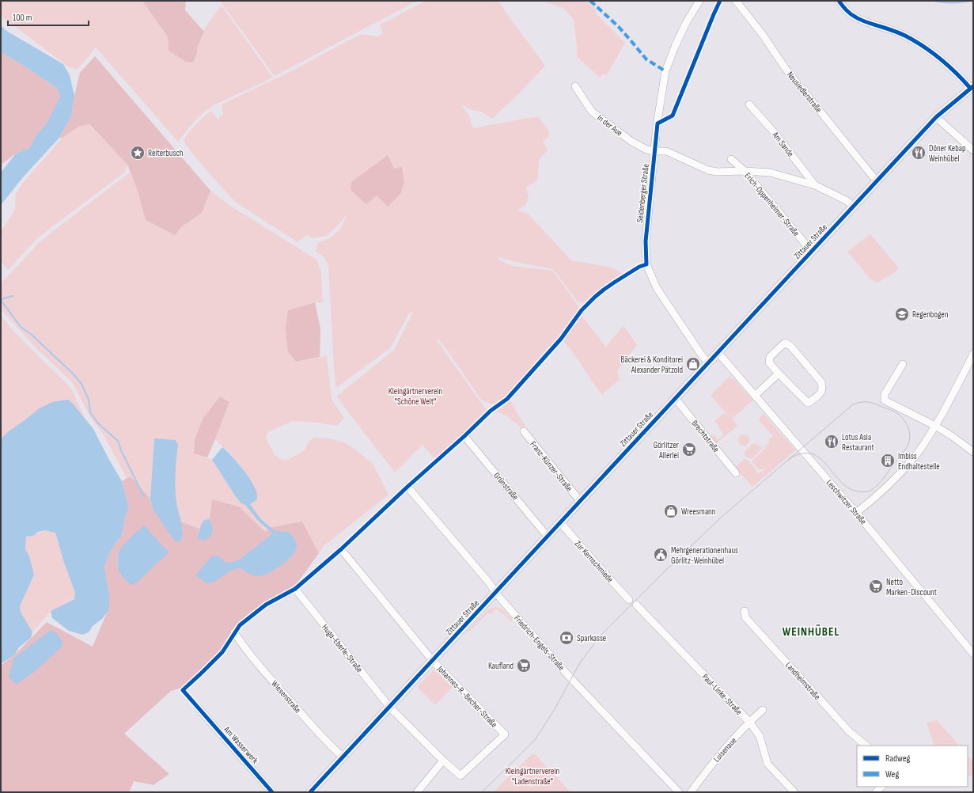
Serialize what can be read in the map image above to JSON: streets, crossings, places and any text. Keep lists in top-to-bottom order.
{
  "streets": {
    "main road": ["Zittauer Straße"],
    "street": [
      "Neusiedlerstraße",
      "In der Aue",
      "Am Sande",
      "Seidenberger Straße",
      "Erich-Oppenheimer-Straße",
      "Brechtstraße",
      "Franz-Künzer-Straße",
      "Grünstraße",
      "Leschwitzer Straße",
      "Zur Kernschmiede",
      "Friedrich-Engels-Straße",
      "Hugo-Eberle-Straße",
      "Landheimstraße",
      "Paul-Linke-Straße",
      "Wiesenstraße",
      "Johannes-R.-Becher-Straße",
      "Am Wasserwerk",
      "Luisenaue"
    ]
  },
  "crossings": [
    ["Neusiedlerstraße", "Zittauer Straße"],
    ["In der Aue", "Am Sande"],
    ["In der Aue", "Seidenberger Straße"],
    ["In der Aue", "Erich-Oppenheimer-Straße"],
    ["Am Sande", "Erich-Oppenheimer-Straße"],
    ["Am Sande", "Zittauer Straße"],
    ["Seidenberger Straße", "Zittauer Straße"],
    ["Erich-Oppenheimer-Straße", "Zittauer Straße"],
    ["Zittauer Straße", "Brechtstraße"],
    ["Zittauer Straße", "Franz-Künzer-Straße"],
    ["Zittauer Straße", "Grünstraße"],
    ["Zittauer Straße", "Leschwitzer Straße"],
    ["Zittauer Straße", "Zur Kernschmiede"],
    ["Zittauer Straße", "Friedrich-Engels-Straße"],
    ["Zittauer Straße", "Hugo-Eberle-Straße"],
    ["Zittauer Straße", "Wiesenstraße"],
    ["Zittauer Straße", "Johannes-R.-Becher-Straße"],
    ["Hugo-Eberle-Straße", "Johannes-R.-Becher-Straße"],
    ["Paul-Linke-Straße", "Luisenaue"]
  ],
  "districts": ["WEINHÜBEL"],
  "parks": ["Kleingärtnerverein \"Schöne Welt\"", "Kleingärtnerverein \"Ladenstraße\""],
  "places": {
    "place": ["Reiterbusch"],
    "restaurant": ["Döner Kebap Weinhübel", "Lotus Asia Restaurant"],
    "school or university": ["Regenbogen"],
    "shop": ["Bäckerei & Konditorei Alexander Pätzold", "Wreesmann"],
    "supermarket": ["Görlitzer Allerlei", "Netto Marken-Discount", "Kaufland"],
    "building": ["Imbiss Endhaltestelle"],
    "public building": ["Mehrgenerationenhaus Görlitz-Weinhübel"],
    "bank": ["Sparkasse"]
  },
  "legend": ["Radweg", "Weg"],
  "scale_bar": "100 m"
}
